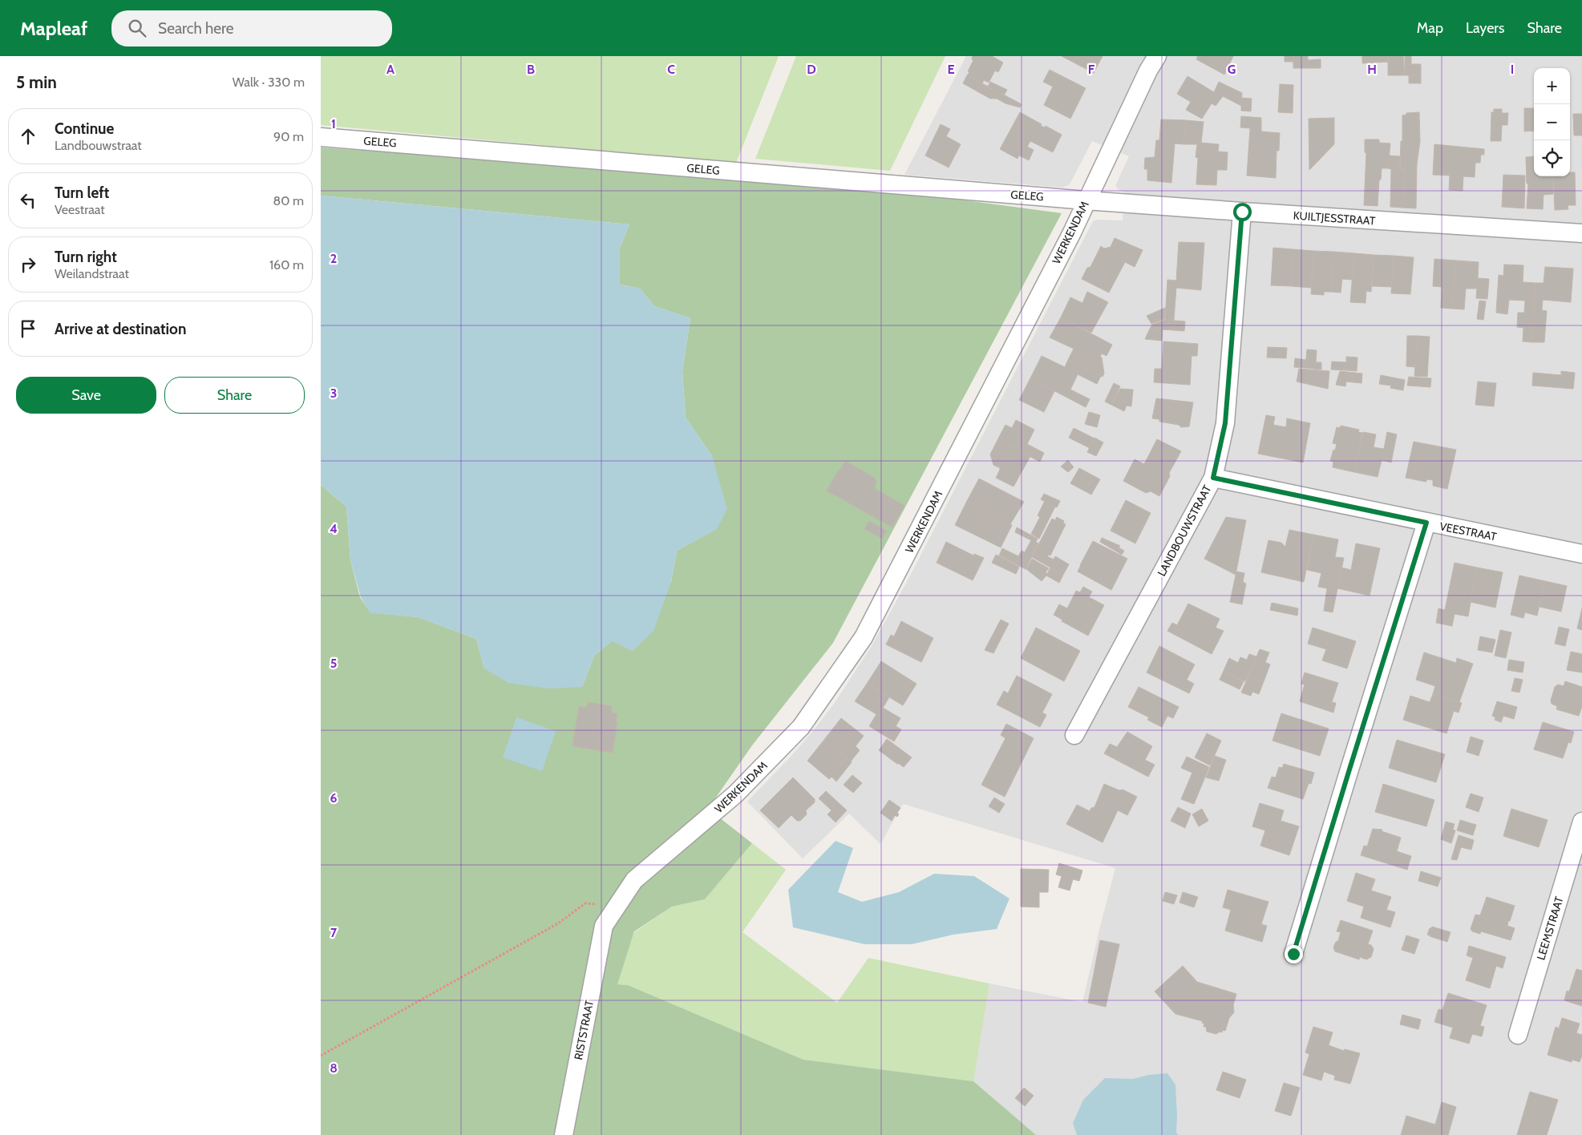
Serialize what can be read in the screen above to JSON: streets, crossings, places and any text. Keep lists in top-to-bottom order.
{
  "streets": {
    "street": [
      "GELEG",
      "KUILTJESSTRAAT",
      "WERKENDAM",
      "LANDBOUWSTRAAT",
      "VEESTRAAT",
      "LEEMSTRAAT",
      "RISTSTRAAT"
    ]
  },
  "crossings": [
    ["GELEG", "KUILTJESSTRAAT"],
    ["GELEG", "WERKENDAM"],
    ["KUILTJESSTRAAT", "WERKENDAM"],
    ["KUILTJESSTRAAT", "LANDBOUWSTRAAT"],
    ["WERKENDAM", "RISTSTRAAT"],
    ["LANDBOUWSTRAAT", "VEESTRAAT"]
  ],
  "page": {
    "header": "Mapleaf",
    "search": "Search here",
    "nav": ["Map", "Layers", "Share"],
    "heading": ["5 min", "Walk · 330 m"],
    "map_buttons": ["+", "−"],
    "list": [
      ["Continue", "Landbouwstraat", "90 m"],
      ["Turn left", "Veestraat", "80 m"],
      ["Turn right", "Weilandstraat", "160 m"],
      "Arrive at destination"
    ],
    "buttons": ["Save", "Share"]
  },
  "grid": {
    "columns": [
      "A",
      "B",
      "C",
      "D",
      "E",
      "F",
      "G",
      "H",
      "I"
    ],
    "rows": [
      "1",
      "2",
      "3",
      "4",
      "5",
      "6",
      "7",
      "8"
    ]
  }
}
